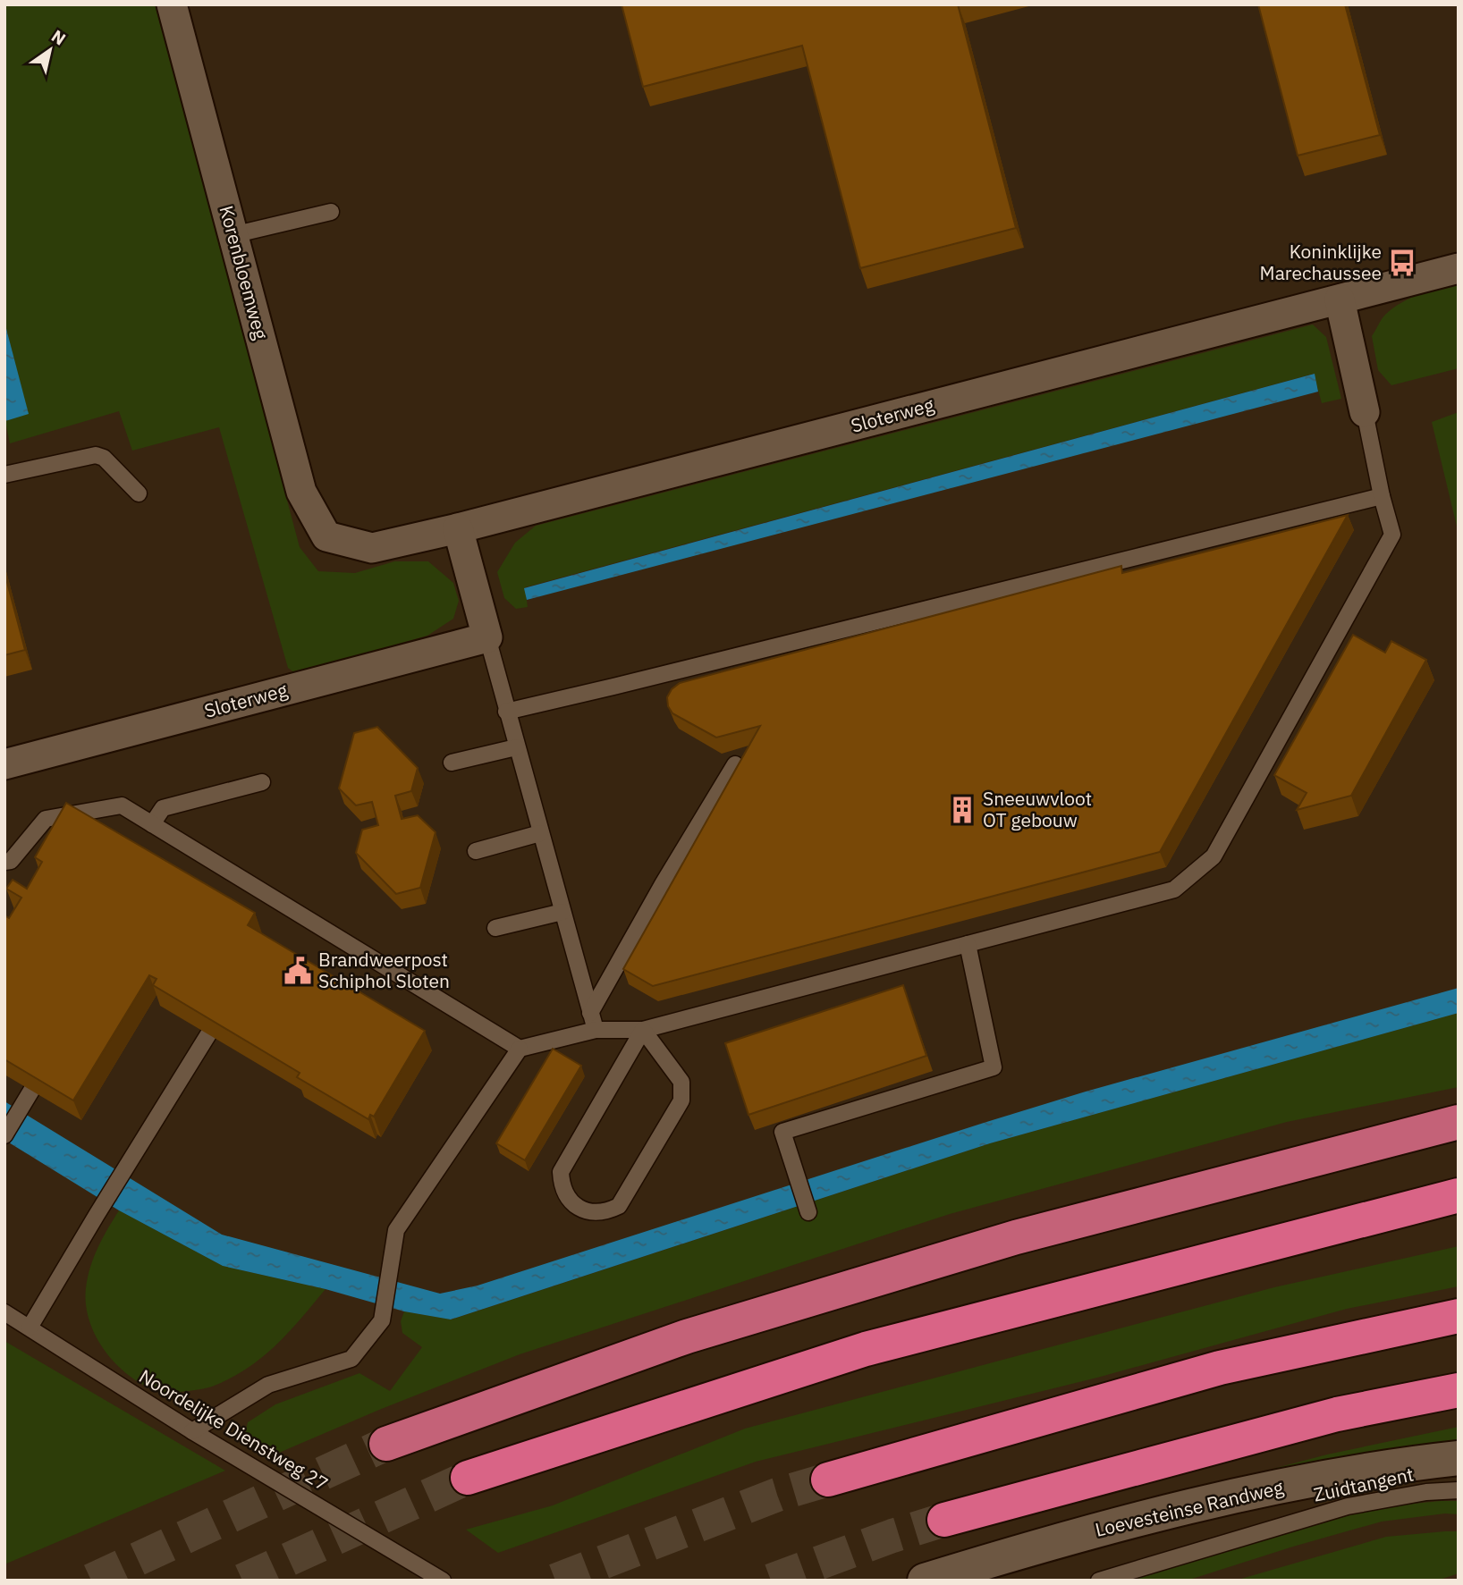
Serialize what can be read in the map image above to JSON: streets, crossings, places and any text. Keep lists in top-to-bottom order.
{
  "streets": {
    "street": ["Korenbloemweg", "Sloterweg", "Loevesteinse Randweg"],
    "lane": ["Noordelijke Dienstweg 27", "Zuidtangent"]
  },
  "crossings": [
    ["Korenbloemweg", "Sloterweg"]
  ],
  "places": {
    "bus stop": ["Koninklijke Marechaussee"],
    "building": ["Sneeuwvloot OT gebouw"],
    "public building": ["Brandweerpost Schiphol Sloten"]
  },
  "north": "top right"
}
